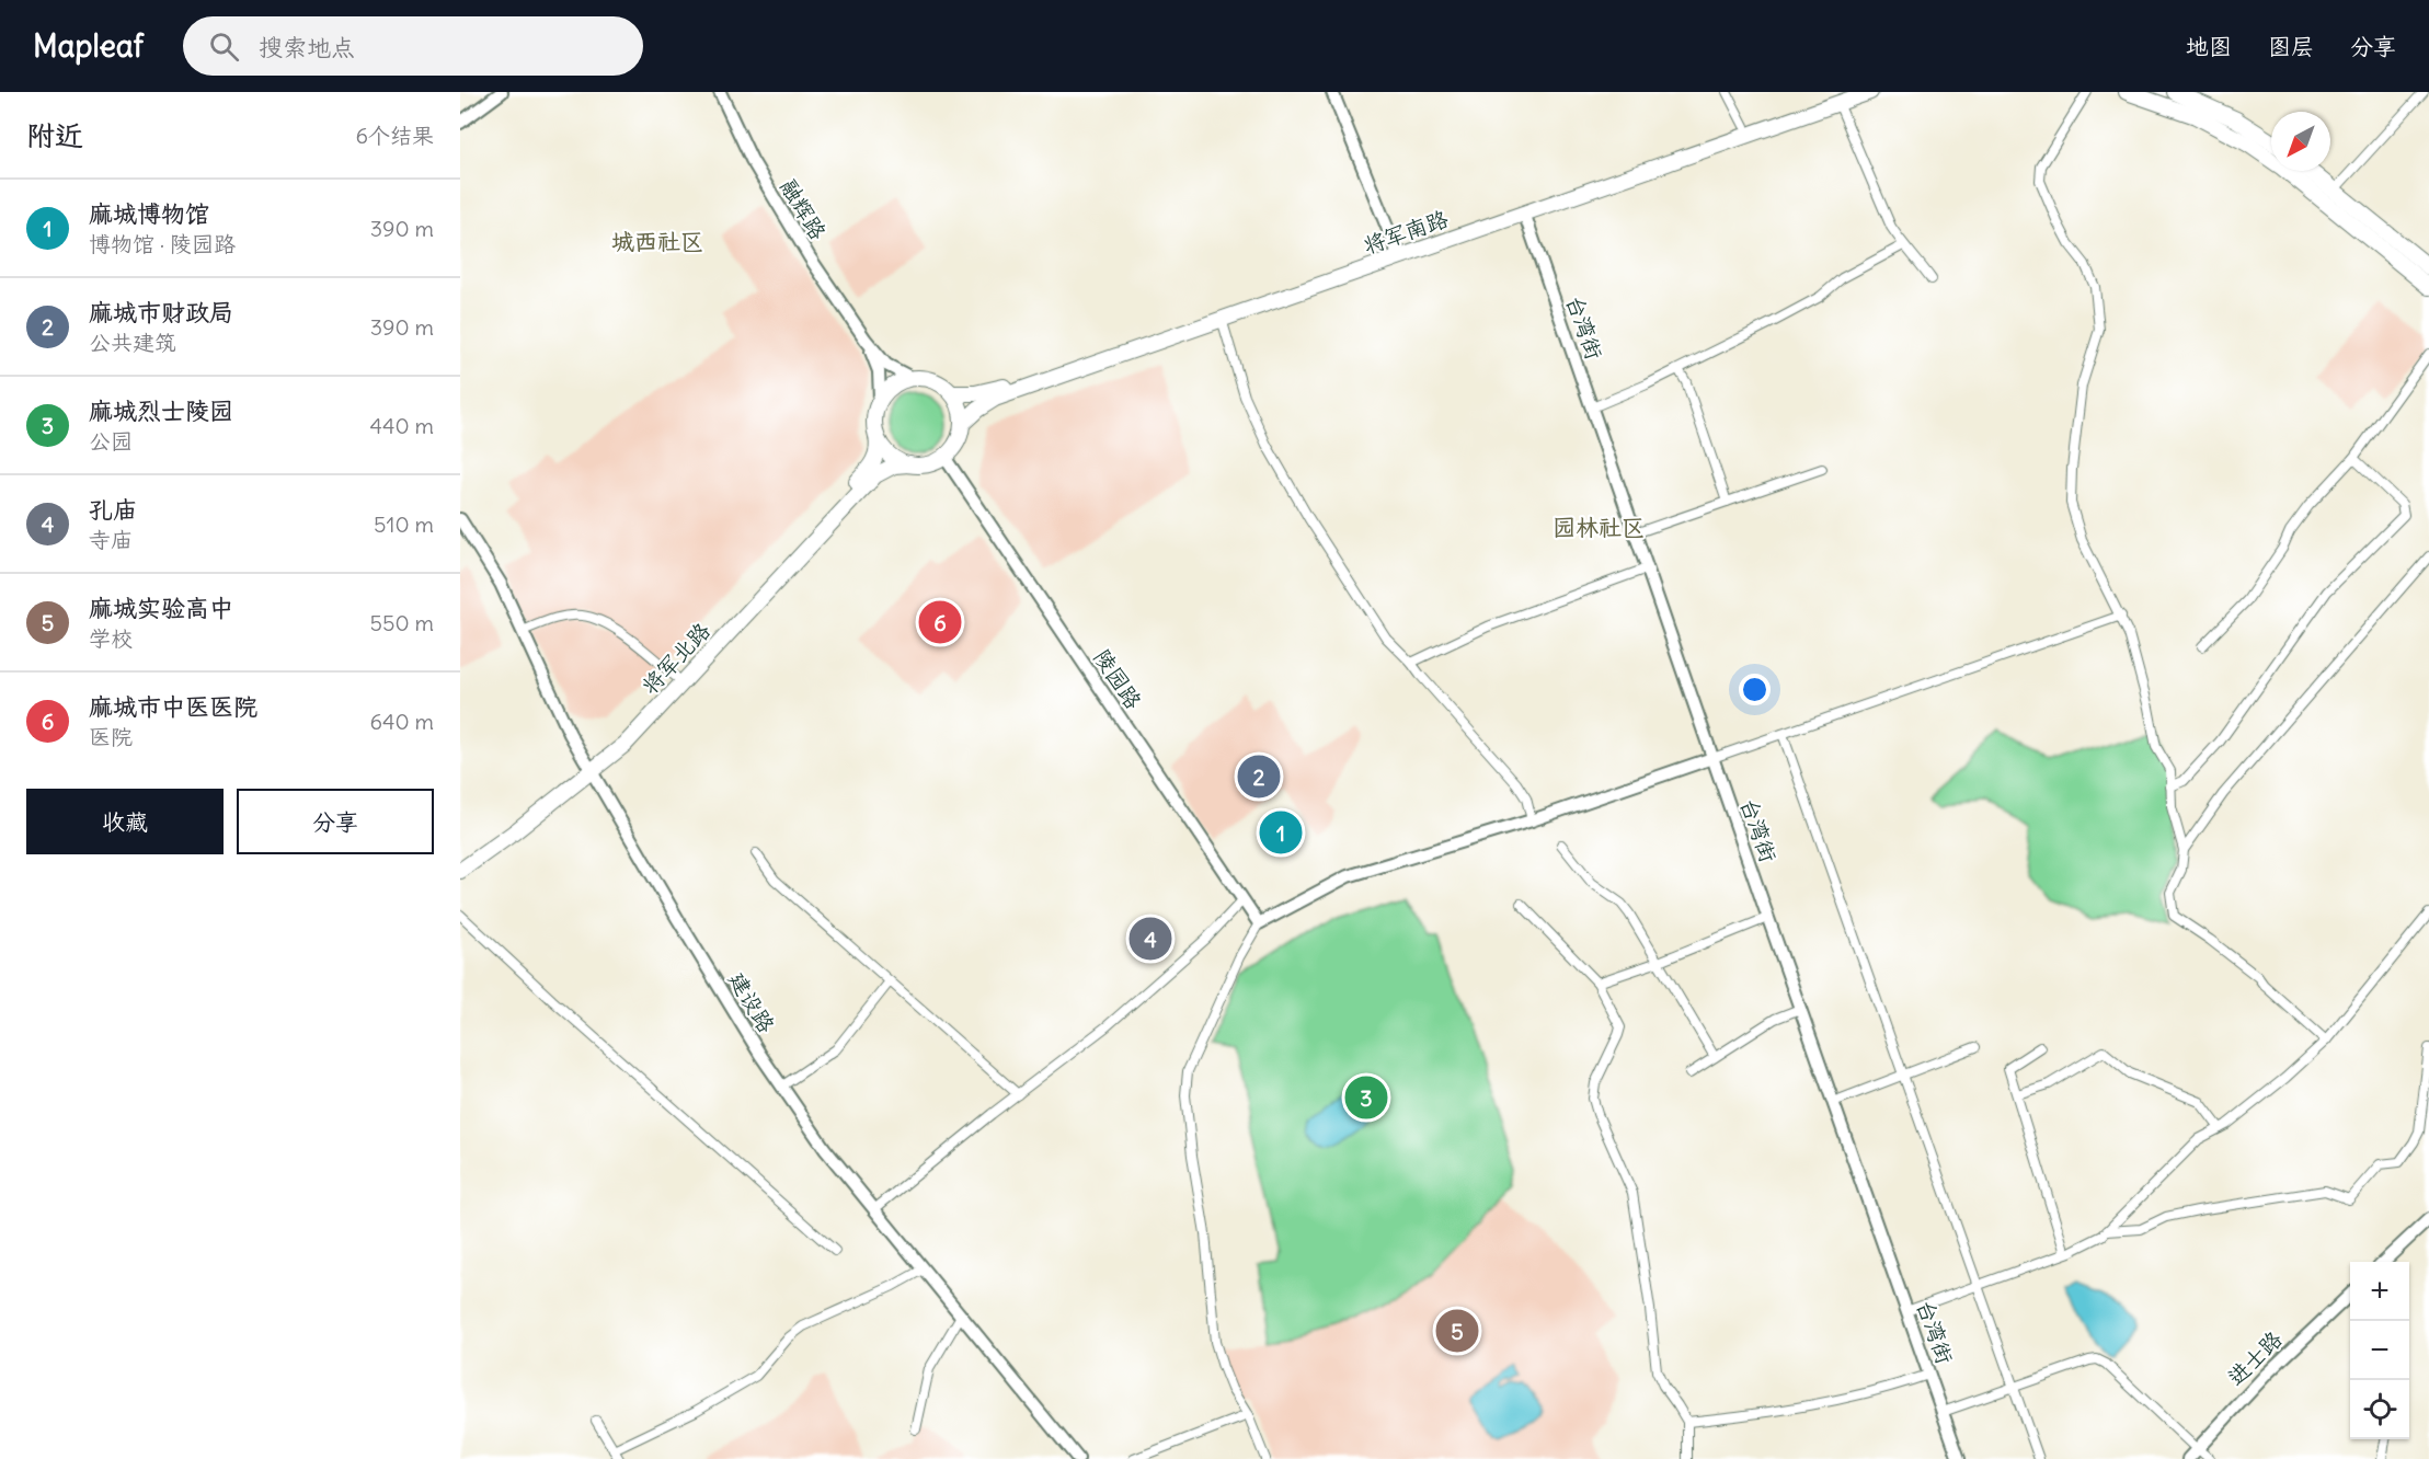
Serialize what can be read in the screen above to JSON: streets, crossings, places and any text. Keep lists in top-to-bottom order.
{
  "streets": {
    "highway": ["将军南路", "将军北路"],
    "street": [
      "融辉路",
      "台湾街",
      "陵园路",
      "建设路",
      "进士路"
    ]
  },
  "crossings": [
    ["将军南路", "台湾街"],
    ["将军南路", "将军北路"],
    ["将军南路", "陵园路"],
    ["将军北路", "陵园路"],
    ["将军北路", "建设路"]
  ],
  "districts": ["城西社区", "园林社区"],
  "north": "bottom left",
  "page": {
    "header": "Mapleaf",
    "search": "搜索地点",
    "nav": ["地图", "图层", "分享"],
    "heading": ["附近", "6个结果"],
    "list": [
      {
        "mark": "1",
        "name": "麻城博物馆",
        "note": "博物馆 · 陵园路",
        "value": "390 m"
      },
      {
        "mark": "2",
        "name": "麻城市财政局",
        "note": "公共建筑",
        "value": "390 m"
      },
      {
        "mark": "3",
        "name": "麻城烈士陵园",
        "note": "公园",
        "value": "440 m"
      },
      {
        "mark": "4",
        "name": "孔庙",
        "note": "寺庙",
        "value": "510 m"
      },
      {
        "mark": "5",
        "name": "麻城实验高中",
        "note": "学校",
        "value": "550 m"
      },
      {
        "mark": "6",
        "name": "麻城市中医医院",
        "note": "医院",
        "value": "640 m"
      }
    ],
    "pins": [
      "6",
      "2",
      "1",
      "4",
      "3",
      "5"
    ],
    "buttons": ["收藏", "分享"],
    "map_buttons": ["+", "−"]
  }
}
